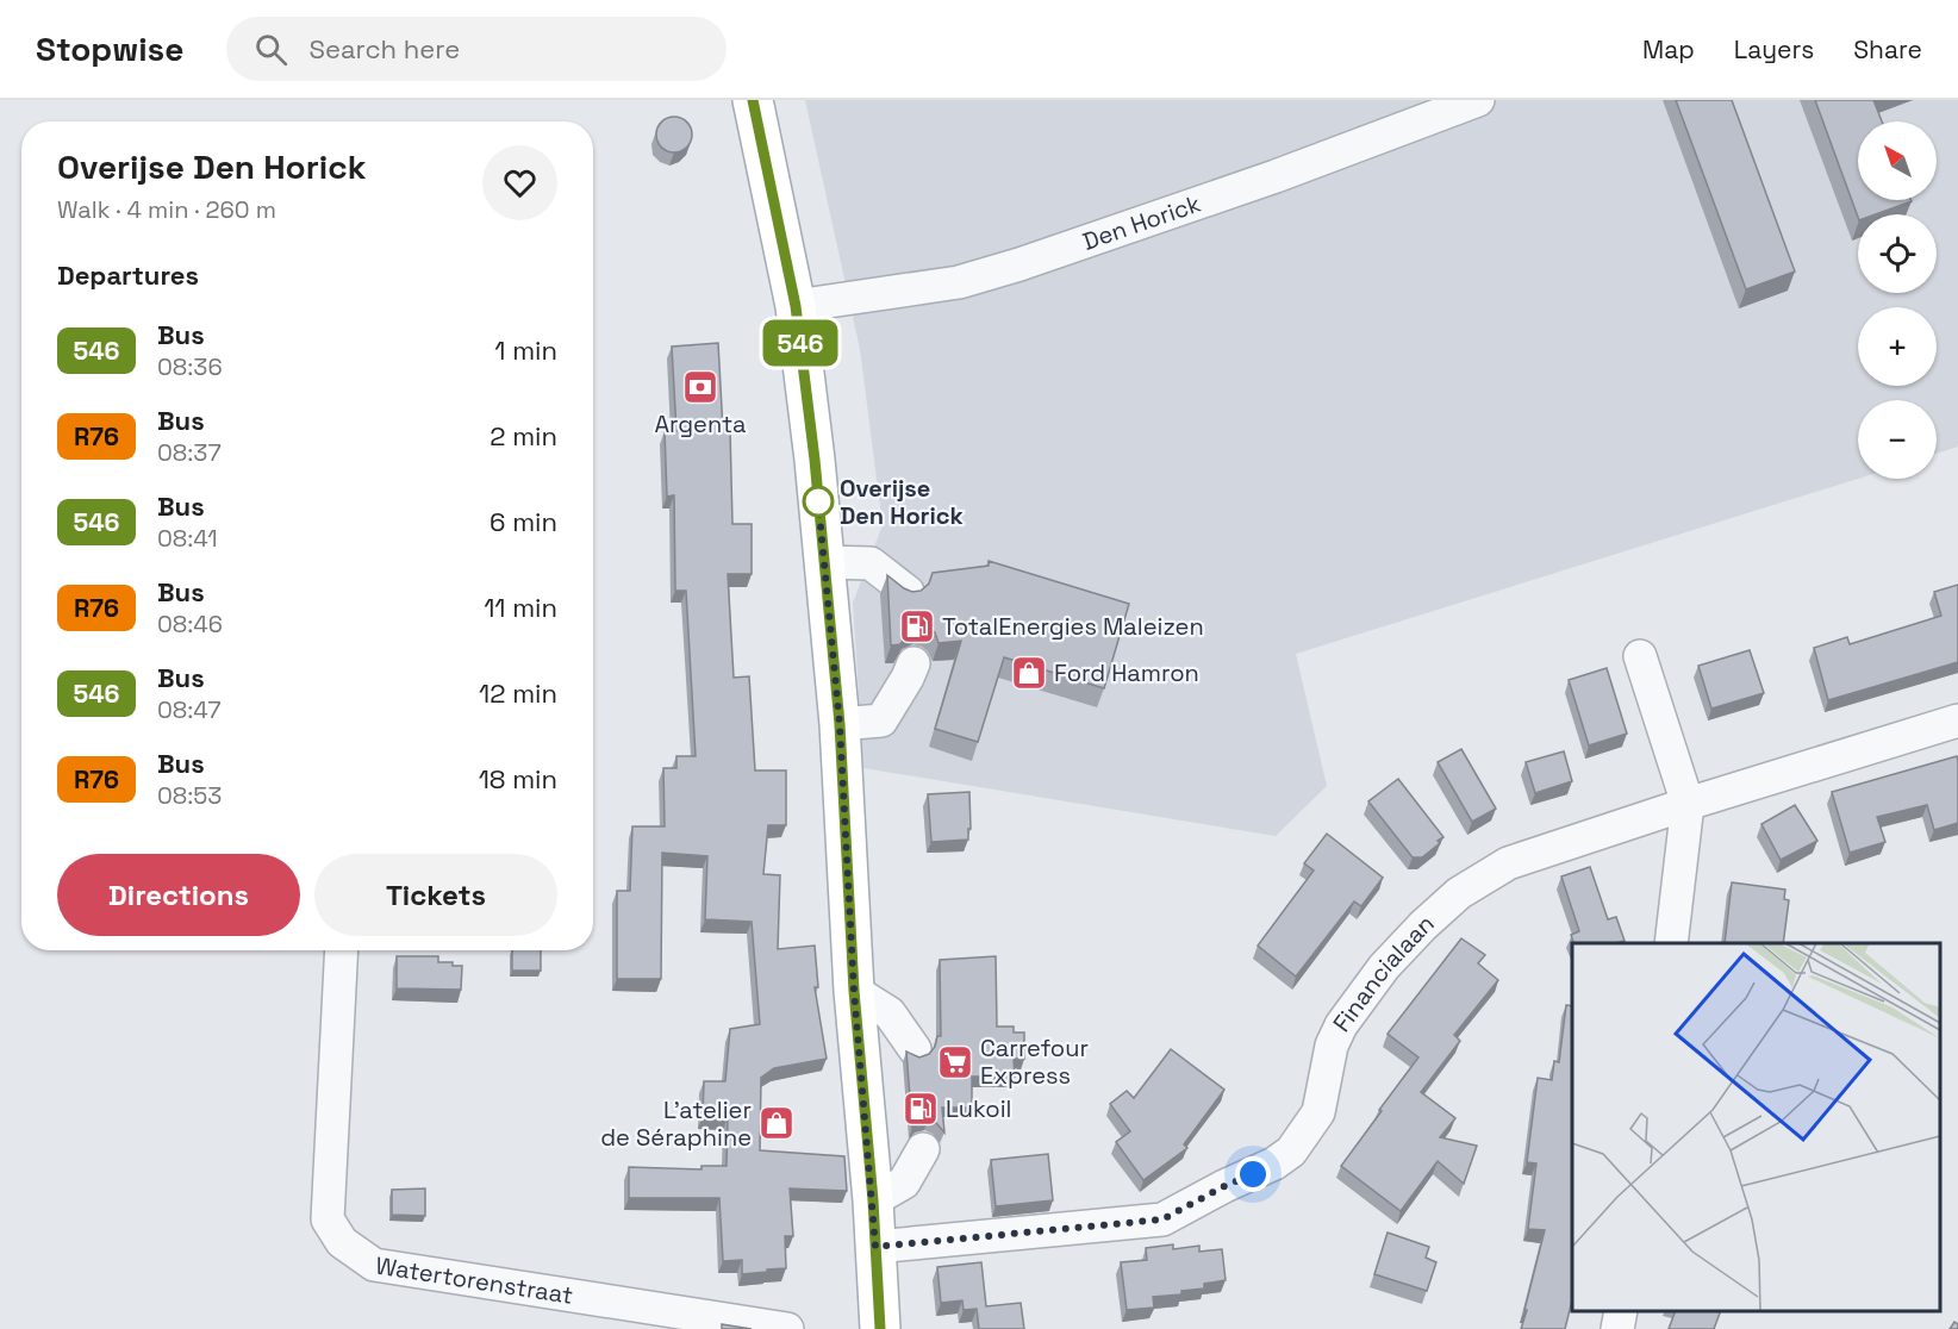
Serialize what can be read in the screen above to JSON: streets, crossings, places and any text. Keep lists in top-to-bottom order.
{
  "streets": {
    "street": ["Den Horick", "Financialaan", "Watertorenstraat"]
  },
  "places": {
    "bank": ["Argenta"],
    "other": ["Overijse Den Horick"],
    "fuel station": ["TotalEnergies Maleizen", "Lukoil"],
    "shop": ["Ford Hamron", "L'atelier de Séraphine"],
    "supermarket": ["Carrefour Express"]
  },
  "lines": ["bus line 546"],
  "north": "top left",
  "page": {
    "header": "Stopwise",
    "search": "Search here",
    "nav": ["Map", "Layers", "Share"],
    "on_map": "546",
    "map_buttons": ["+", "−"],
    "heading": [
      ["Overijse Den Horick", "Walk · 4 min · 260 m"],
      "Departures"
    ],
    "list": [
      {
        "mark": "546",
        "name": "Bus",
        "note": "08:36",
        "value": "1 min"
      },
      {
        "mark": "R76",
        "name": "Bus",
        "note": "08:37",
        "value": "2 min"
      },
      {
        "mark": "546",
        "name": "Bus",
        "note": "08:41",
        "value": "6 min"
      },
      {
        "mark": "R76",
        "name": "Bus",
        "note": "08:46",
        "value": "11 min"
      },
      {
        "mark": "546",
        "name": "Bus",
        "note": "08:47",
        "value": "12 min"
      },
      {
        "mark": "R76",
        "name": "Bus",
        "note": "08:53",
        "value": "18 min"
      }
    ],
    "buttons": ["Directions", "Tickets"]
  }
}
